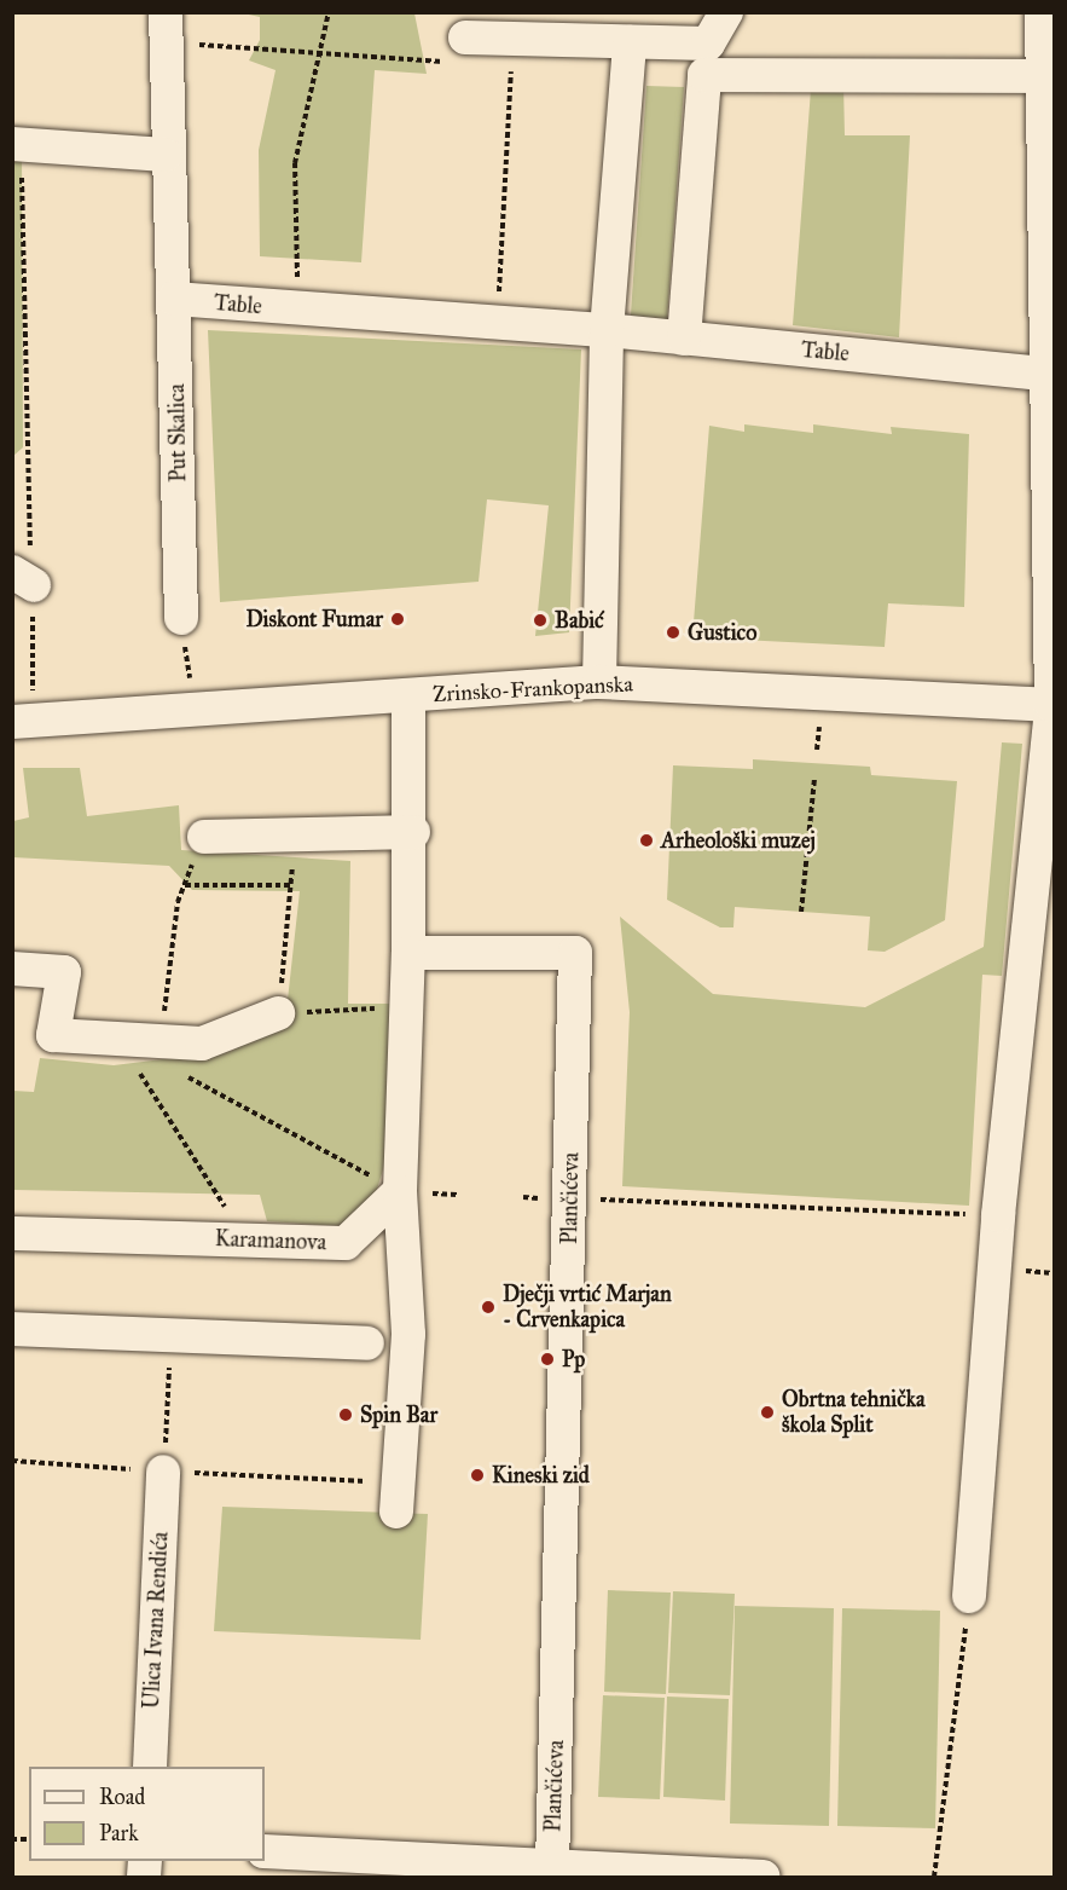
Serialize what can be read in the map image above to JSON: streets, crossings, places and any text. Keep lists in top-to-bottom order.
{
  "streets": {
    "street": [
      "Table",
      "Put Skalica",
      "Zrinsko-Frankopanska",
      "Plančićeva",
      "Karamanova",
      "Ulica Ivana Rendića"
    ]
  },
  "crossings": [
    ["Table", "Put Skalica"]
  ],
  "places": [
    "Diskont Fumar",
    "Babić",
    "Gustico",
    "Arheološki muzej",
    "Dječji vrtić Marjan - Crvenkapica",
    "Pp",
    "Obrtna tehnička škola Split",
    "Spin Bar",
    "Kineski zid"
  ],
  "legend": ["Road", "Park"]
}
